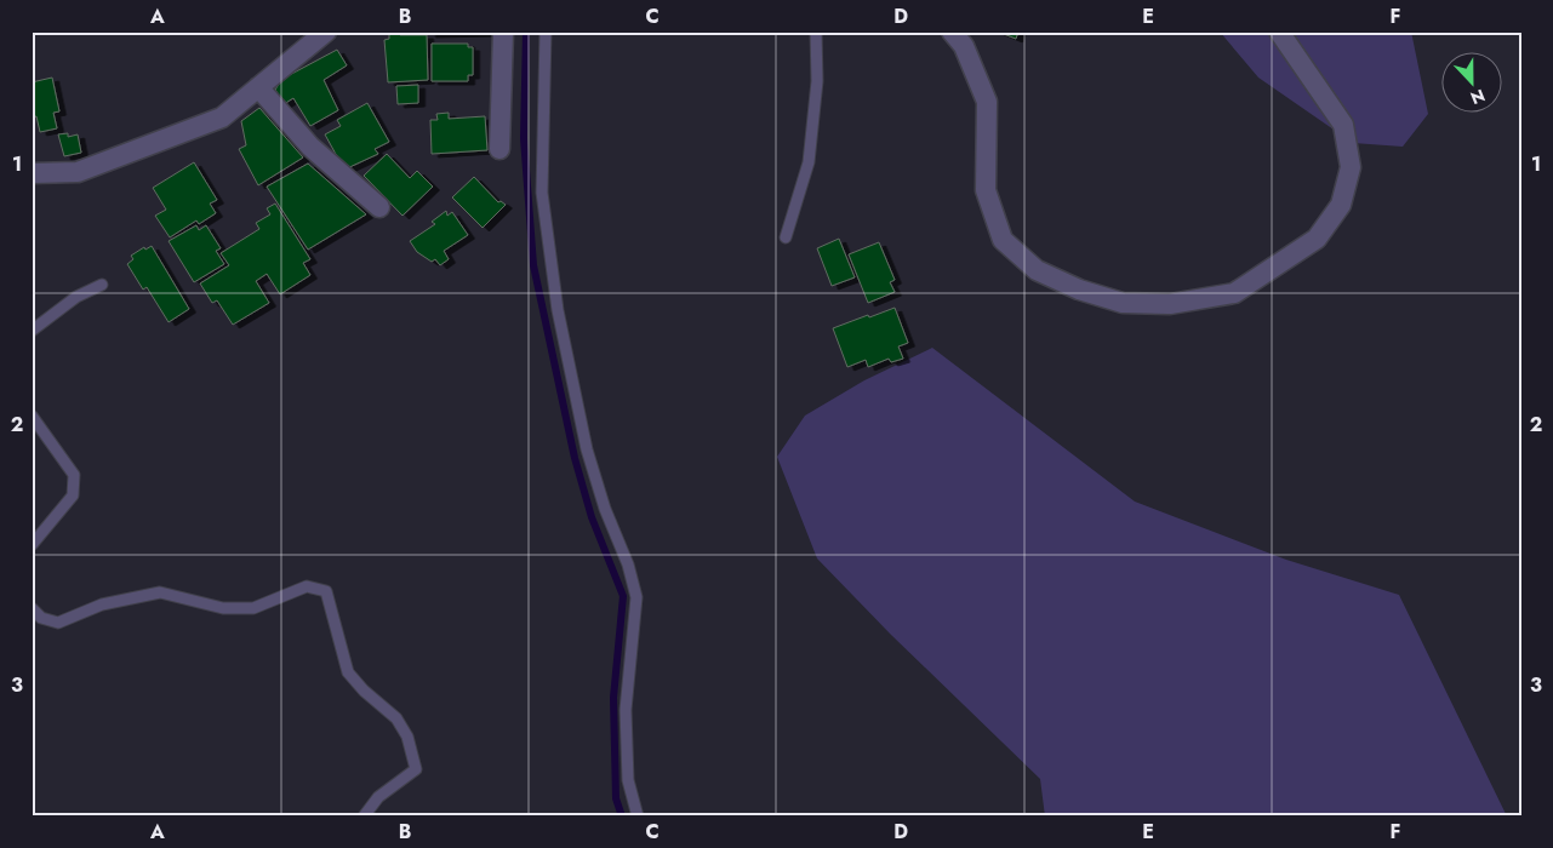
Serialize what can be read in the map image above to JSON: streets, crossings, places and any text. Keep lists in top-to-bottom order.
{
  "north": "bottom",
  "grid": {
    "columns": [
      "A",
      "B",
      "C",
      "D",
      "E",
      "F"
    ],
    "rows": ["1", "2", "3"]
  }
}
